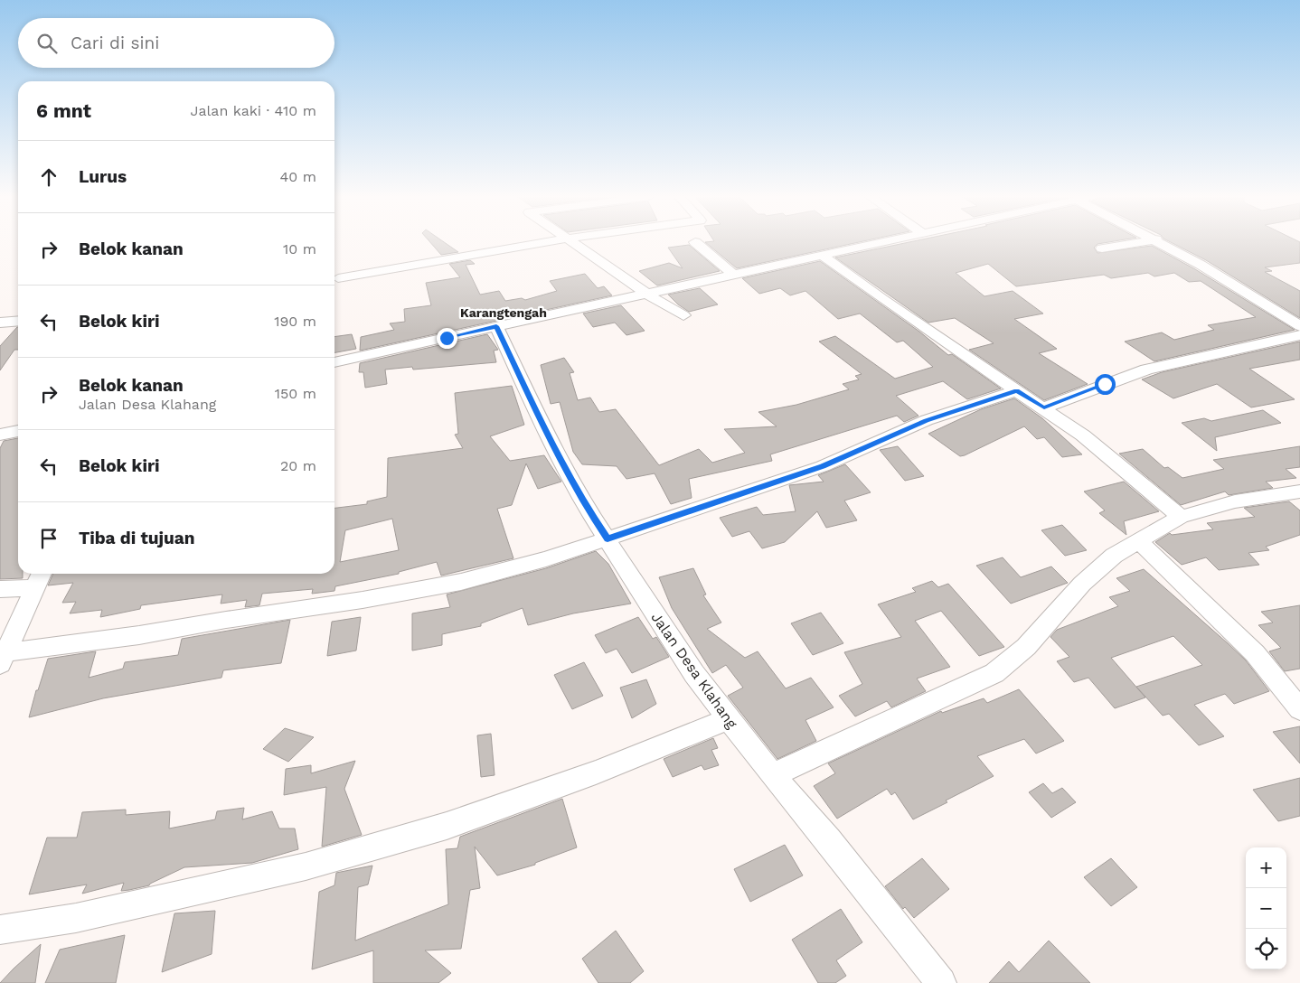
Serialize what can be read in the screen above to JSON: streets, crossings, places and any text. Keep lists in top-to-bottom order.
{
  "streets": {
    "street": ["Jalan Desa Klahang"]
  },
  "districts": ["Karangtengah"],
  "page": {
    "search": "Cari di sini",
    "heading": ["6 mnt", "Jalan kaki · 410 m"],
    "list": [
      ["Lurus", "40 m"],
      ["Belok kanan", "10 m"],
      ["Belok kiri", "190 m"],
      ["Belok kanan", "Jalan Desa Klahang", "150 m"],
      ["Belok kiri", "20 m"],
      "Tiba di tujuan"
    ],
    "map_buttons": ["+", "−"]
  }
}
